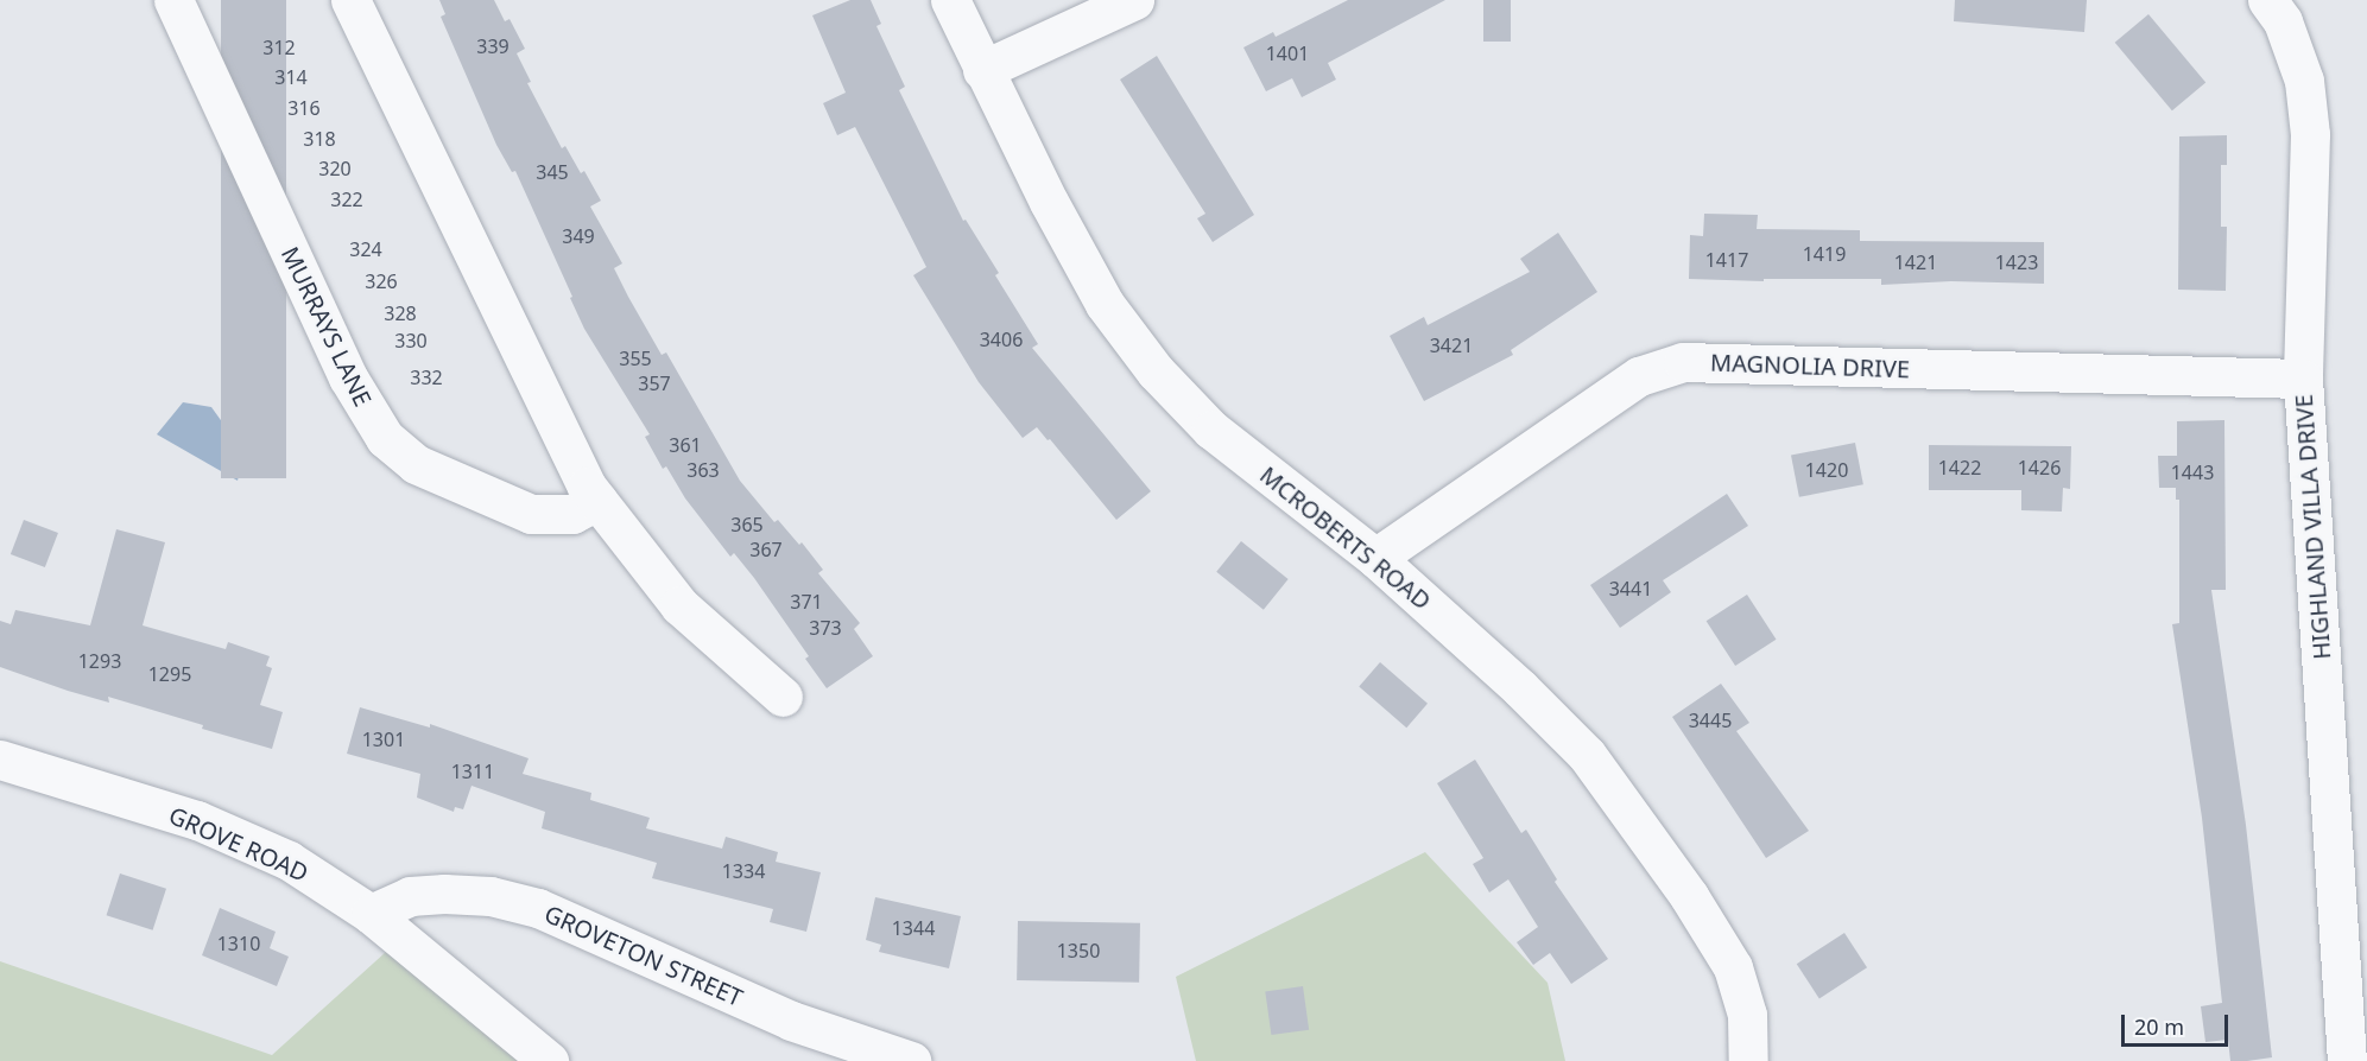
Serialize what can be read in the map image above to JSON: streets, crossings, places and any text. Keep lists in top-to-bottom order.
{
  "streets": {
    "street": [
      "MURRAYS LANE",
      "MAGNOLIA DRIVE",
      "HIGHLAND VILLA DRIVE",
      "MCROBERTS ROAD",
      "GROVE ROAD",
      "GROVETON STREET"
    ]
  },
  "crossings": [
    ["MAGNOLIA DRIVE", "HIGHLAND VILLA DRIVE"],
    ["MAGNOLIA DRIVE", "MCROBERTS ROAD"],
    ["GROVE ROAD", "GROVETON STREET"]
  ],
  "house_numbers": [
    "339",
    "312",
    "1401",
    "314",
    "316",
    "318",
    "320",
    "345",
    "322",
    "349",
    "324",
    "1419",
    "1417",
    "1421",
    "1423",
    "326",
    "328",
    "3406",
    "330",
    "3421",
    "355",
    "332",
    "357",
    "361",
    "1422",
    "1426",
    "363",
    "1420",
    "1443",
    "365",
    "367",
    "3441",
    "371",
    "373",
    "1293",
    "1295",
    "3445",
    "1301",
    "1311",
    "1334",
    "1344",
    "1310",
    "1350"
  ],
  "scale_bar": "20 m"
}
